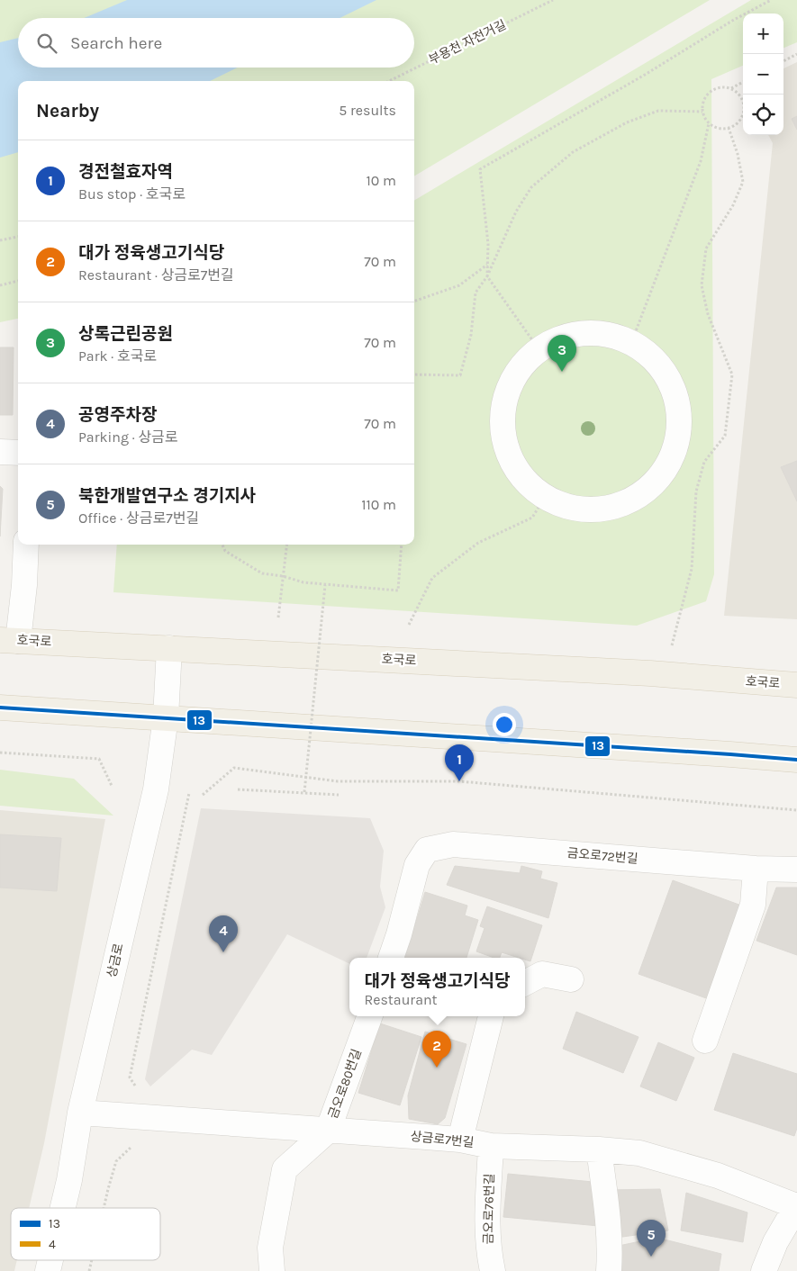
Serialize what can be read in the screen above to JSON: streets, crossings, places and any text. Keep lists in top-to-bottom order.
{
  "streets": {
    "main road": ["호국로"],
    "street": [
      "금오로72번길",
      "상금로",
      "금오로80번길",
      "상금로7번길",
      "금오로76번길"
    ],
    "path": ["부용천 자전거길"]
  },
  "crossings": [
    ["호국로", "상금로"],
    ["상금로", "상금로7번길"],
    ["금오로80번길", "상금로7번길"],
    ["상금로7번길", "금오로76번길"]
  ],
  "lines": ["transit line 13"],
  "legend": ["13", "4"],
  "page": {
    "map_buttons": ["+", "−"],
    "search": "Search here",
    "heading": ["Nearby", "5 results"],
    "list": [
      {
        "mark": "1",
        "name": "경전철효자역",
        "note": "Bus stop · 호국로",
        "value": "10 m"
      },
      {
        "mark": "2",
        "name": "대가 정육생고기식당",
        "note": "Restaurant · 상금로7번길",
        "value": "70 m"
      },
      {
        "mark": "3",
        "name": "상록근린공원",
        "note": "Park · 호국로",
        "value": "70 m"
      },
      {
        "mark": "4",
        "name": "공영주차장",
        "note": "Parking · 상금로",
        "value": "70 m"
      },
      {
        "mark": "5",
        "name": "북한개발연구소 경기지사",
        "note": "Office · 상금로7번길",
        "value": "110 m"
      }
    ],
    "pins": [
      "3",
      "1",
      "4",
      "2",
      "5"
    ],
    "popup": ["대가 정육생고기식당", "Restaurant"]
  }
}
